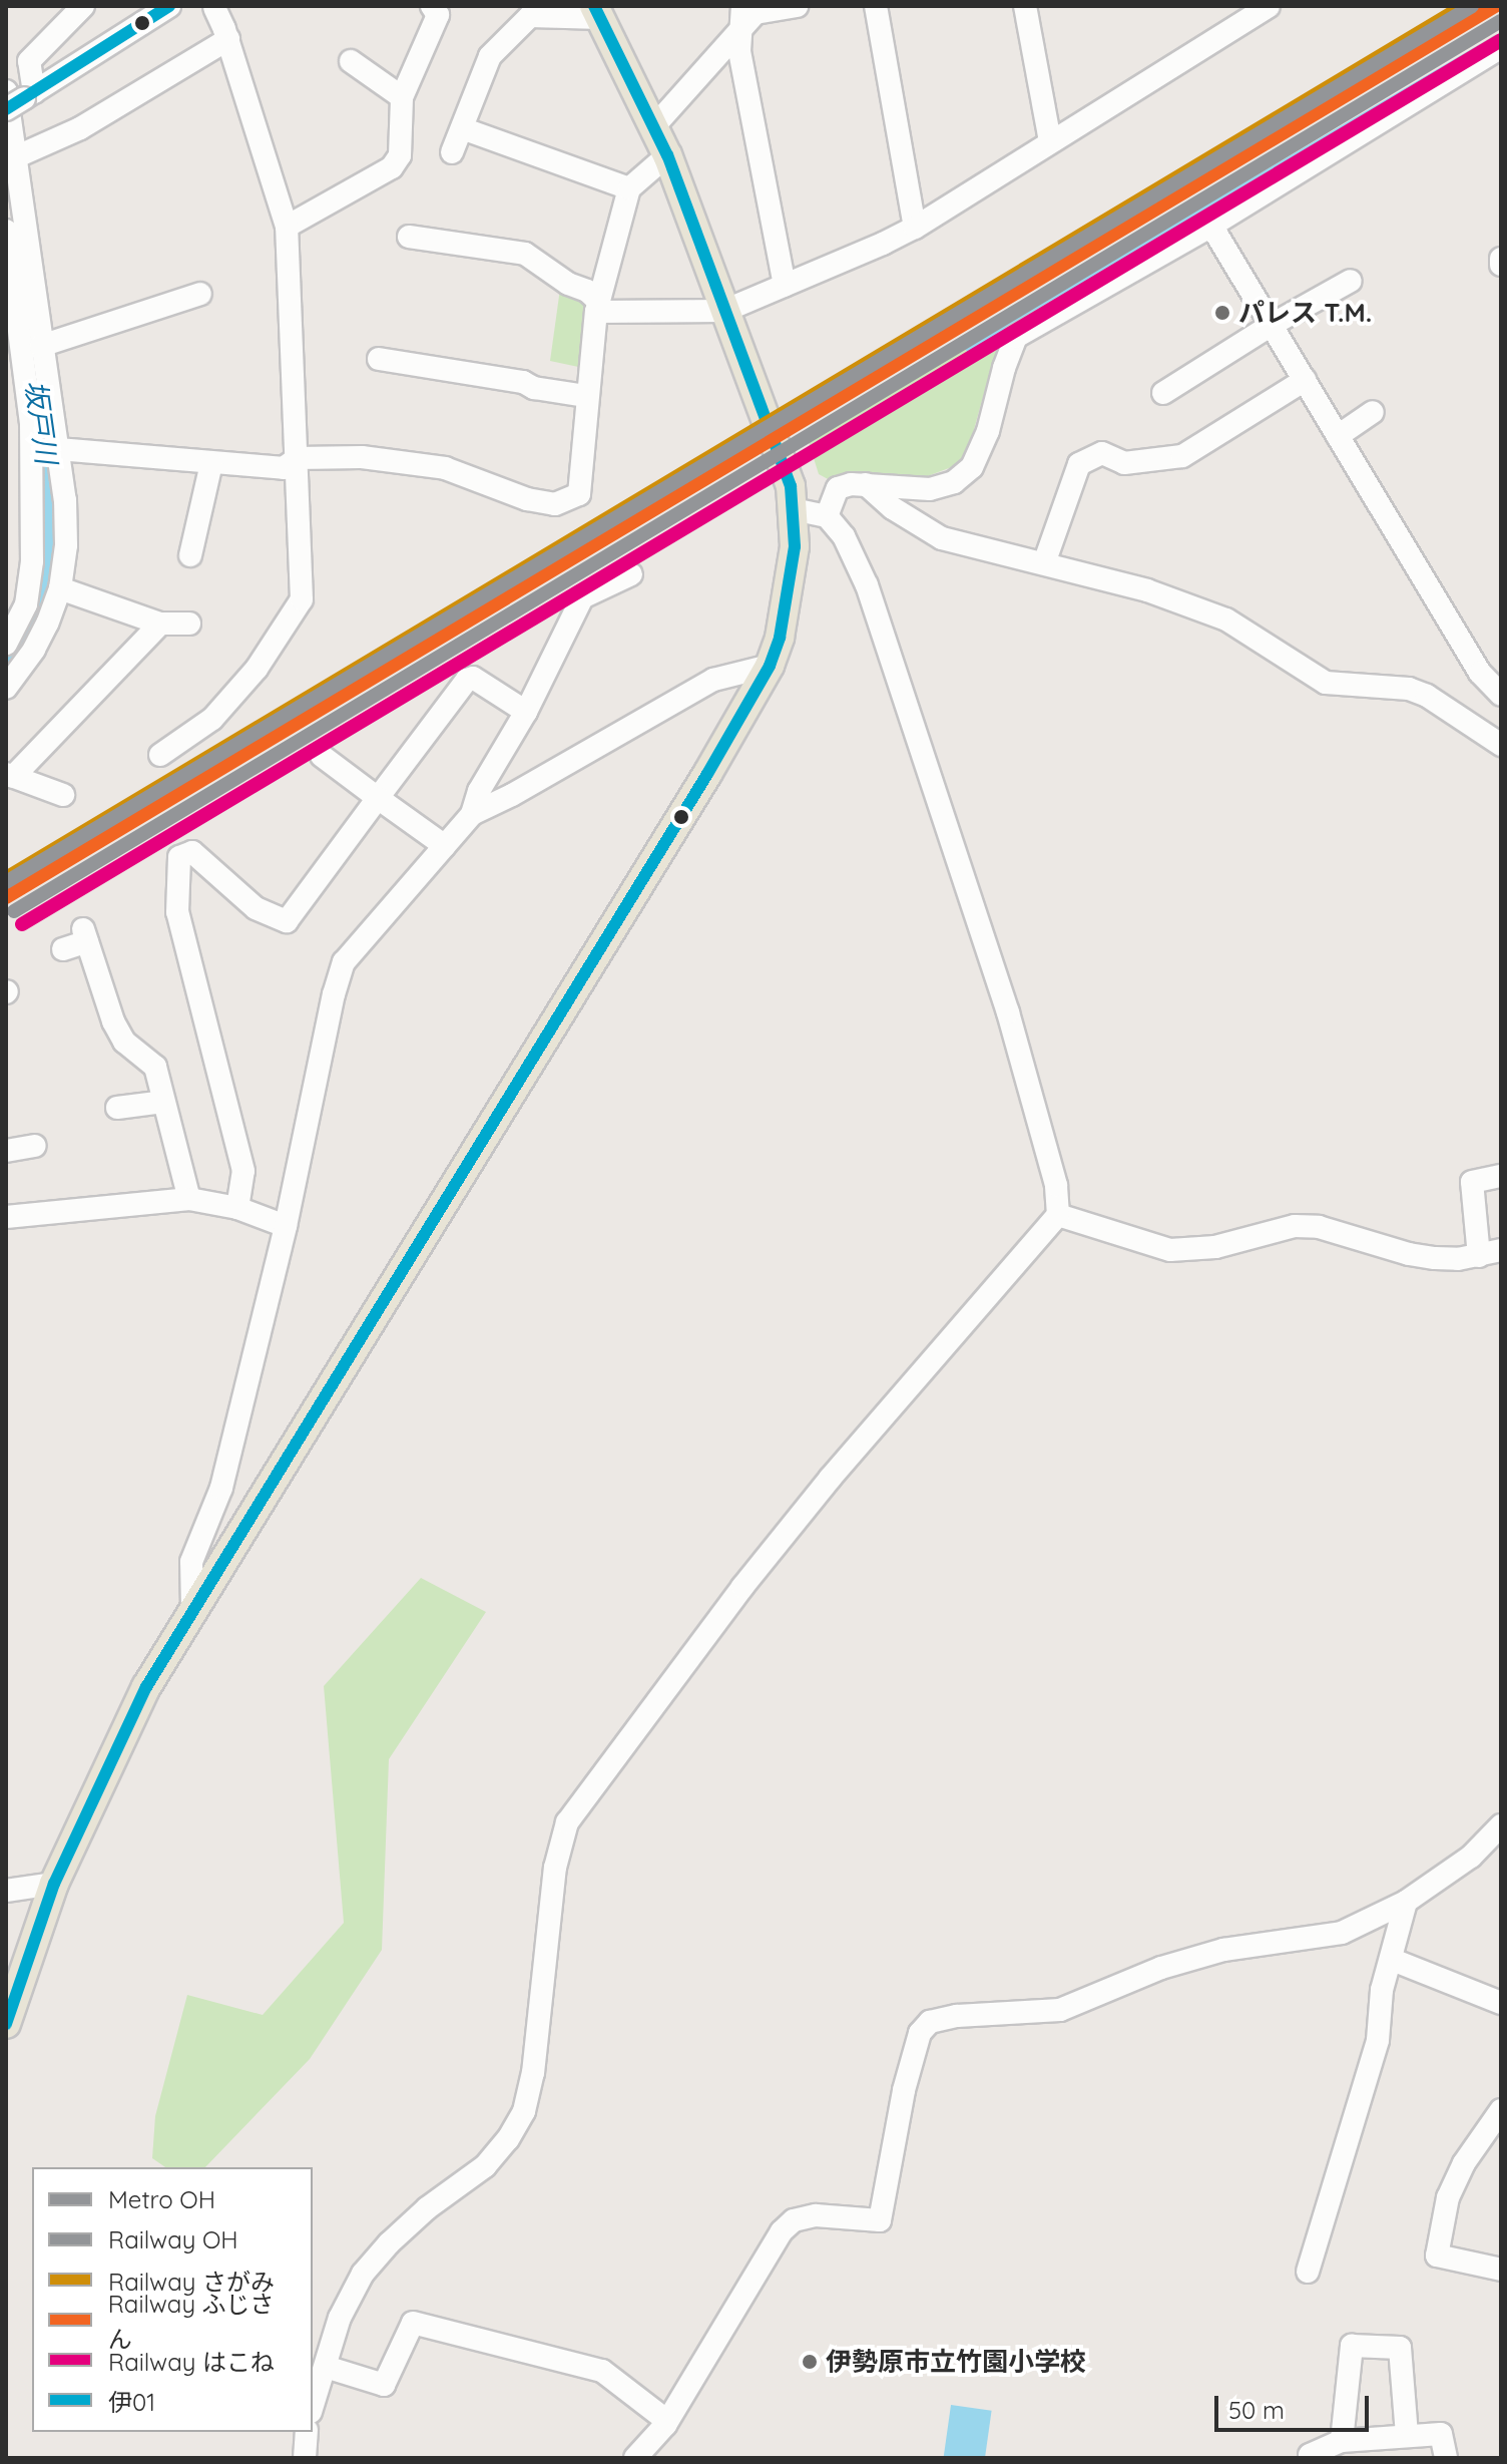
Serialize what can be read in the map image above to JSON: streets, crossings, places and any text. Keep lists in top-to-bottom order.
{
  "water": ["坂戸川"],
  "places": ["パレス T.M.", "伊勢原市立竹園小学校"],
  "lines": [
    "metro line OH",
    "rail line さがみ",
    "rail line ふじさん",
    "transit line 伊01",
    "rail line OH",
    "rail line はこね"
  ],
  "legend": [
    "Metro OH",
    "Railway OH",
    "Railway さがみ",
    "Railway ふじさん",
    "Railway はこね",
    "伊01"
  ],
  "scale_bar": "50 m"
}
